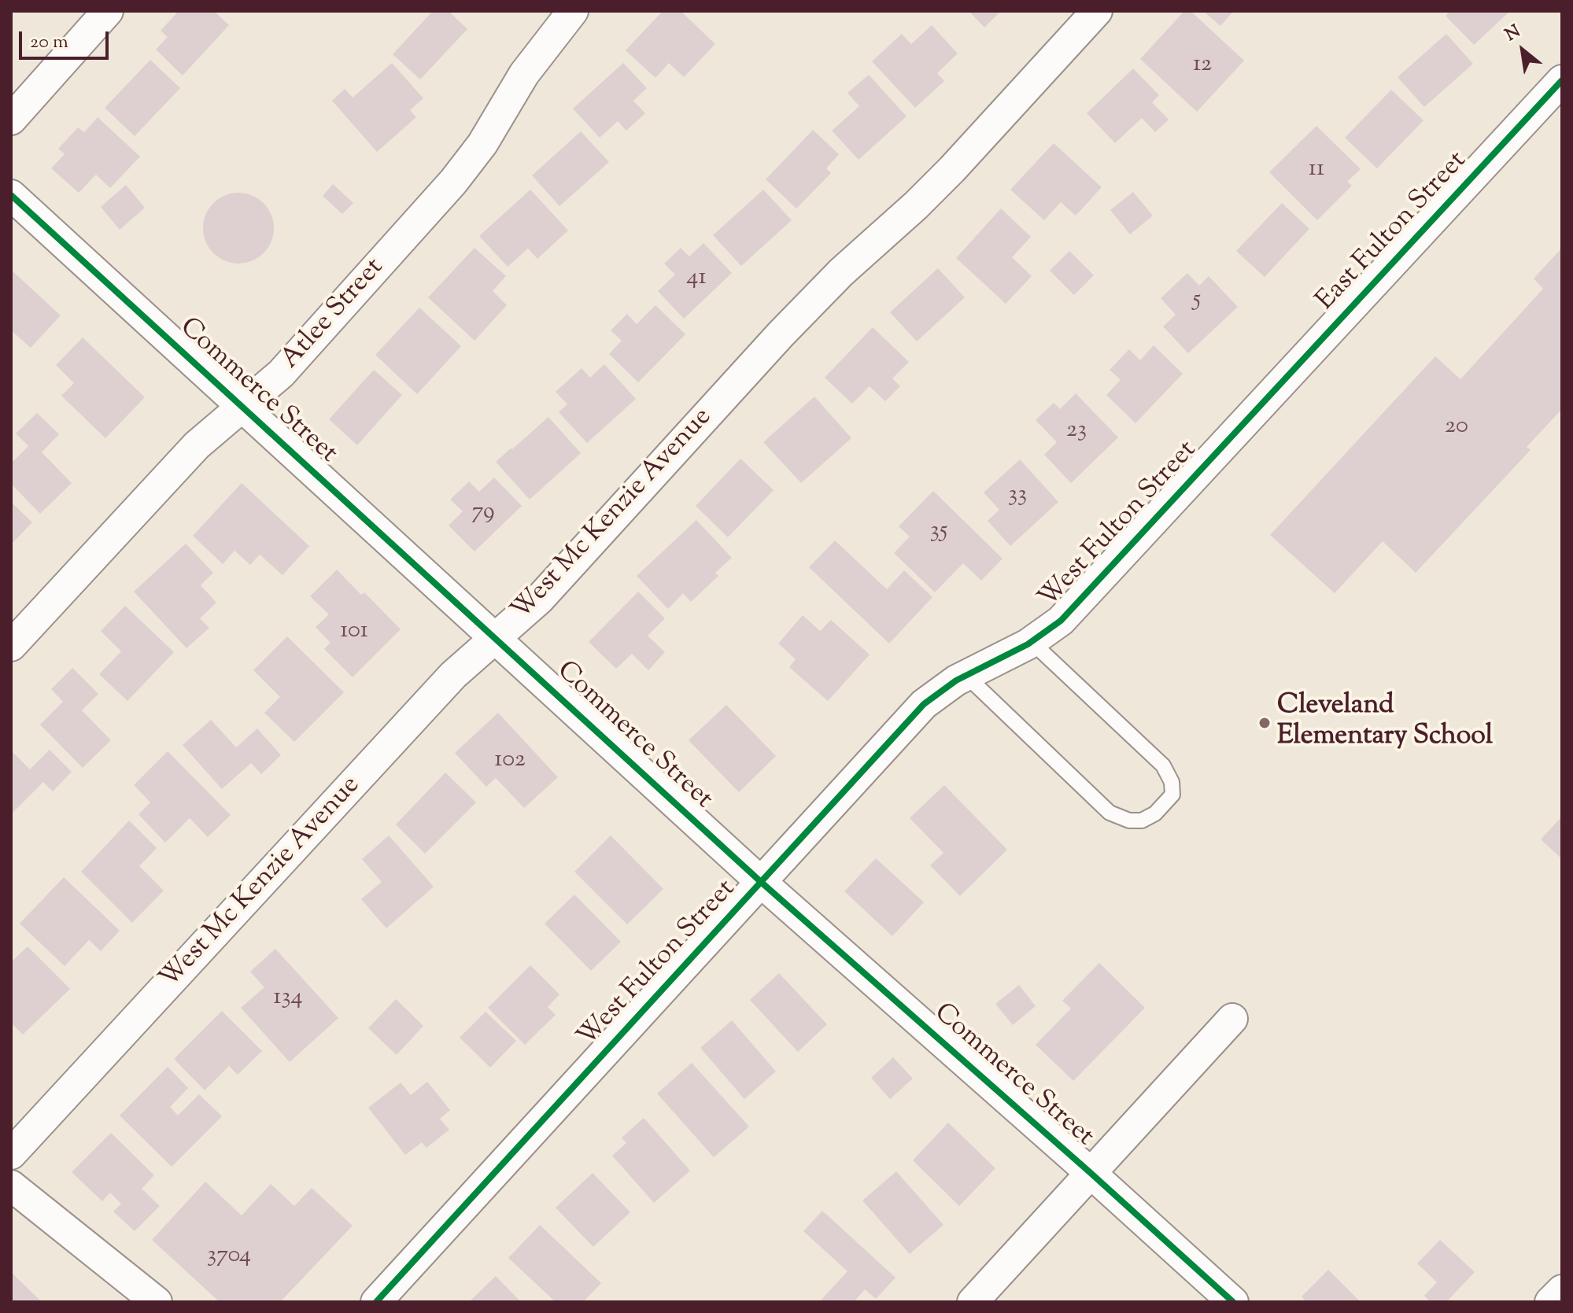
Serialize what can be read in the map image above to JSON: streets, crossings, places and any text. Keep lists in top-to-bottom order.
{
  "streets": {
    "street": [
      "East Fulton Street",
      "Atlee Street",
      "Commerce Street",
      "West Mc Kenzie Avenue",
      "West Fulton Street"
    ]
  },
  "crossings": [
    ["East Fulton Street", "West Fulton Street"],
    ["Atlee Street", "Commerce Street"],
    ["Commerce Street", "West Mc Kenzie Avenue"],
    ["Commerce Street", "West Fulton Street"]
  ],
  "places": ["Cleveland Elementary School"],
  "house_numbers": [
    "12",
    "11",
    "41",
    "5",
    "20",
    "23",
    "33",
    "79",
    "35",
    "101",
    "102",
    "134",
    "3704"
  ],
  "scale_bar": "20 m",
  "north": "top left"
}
